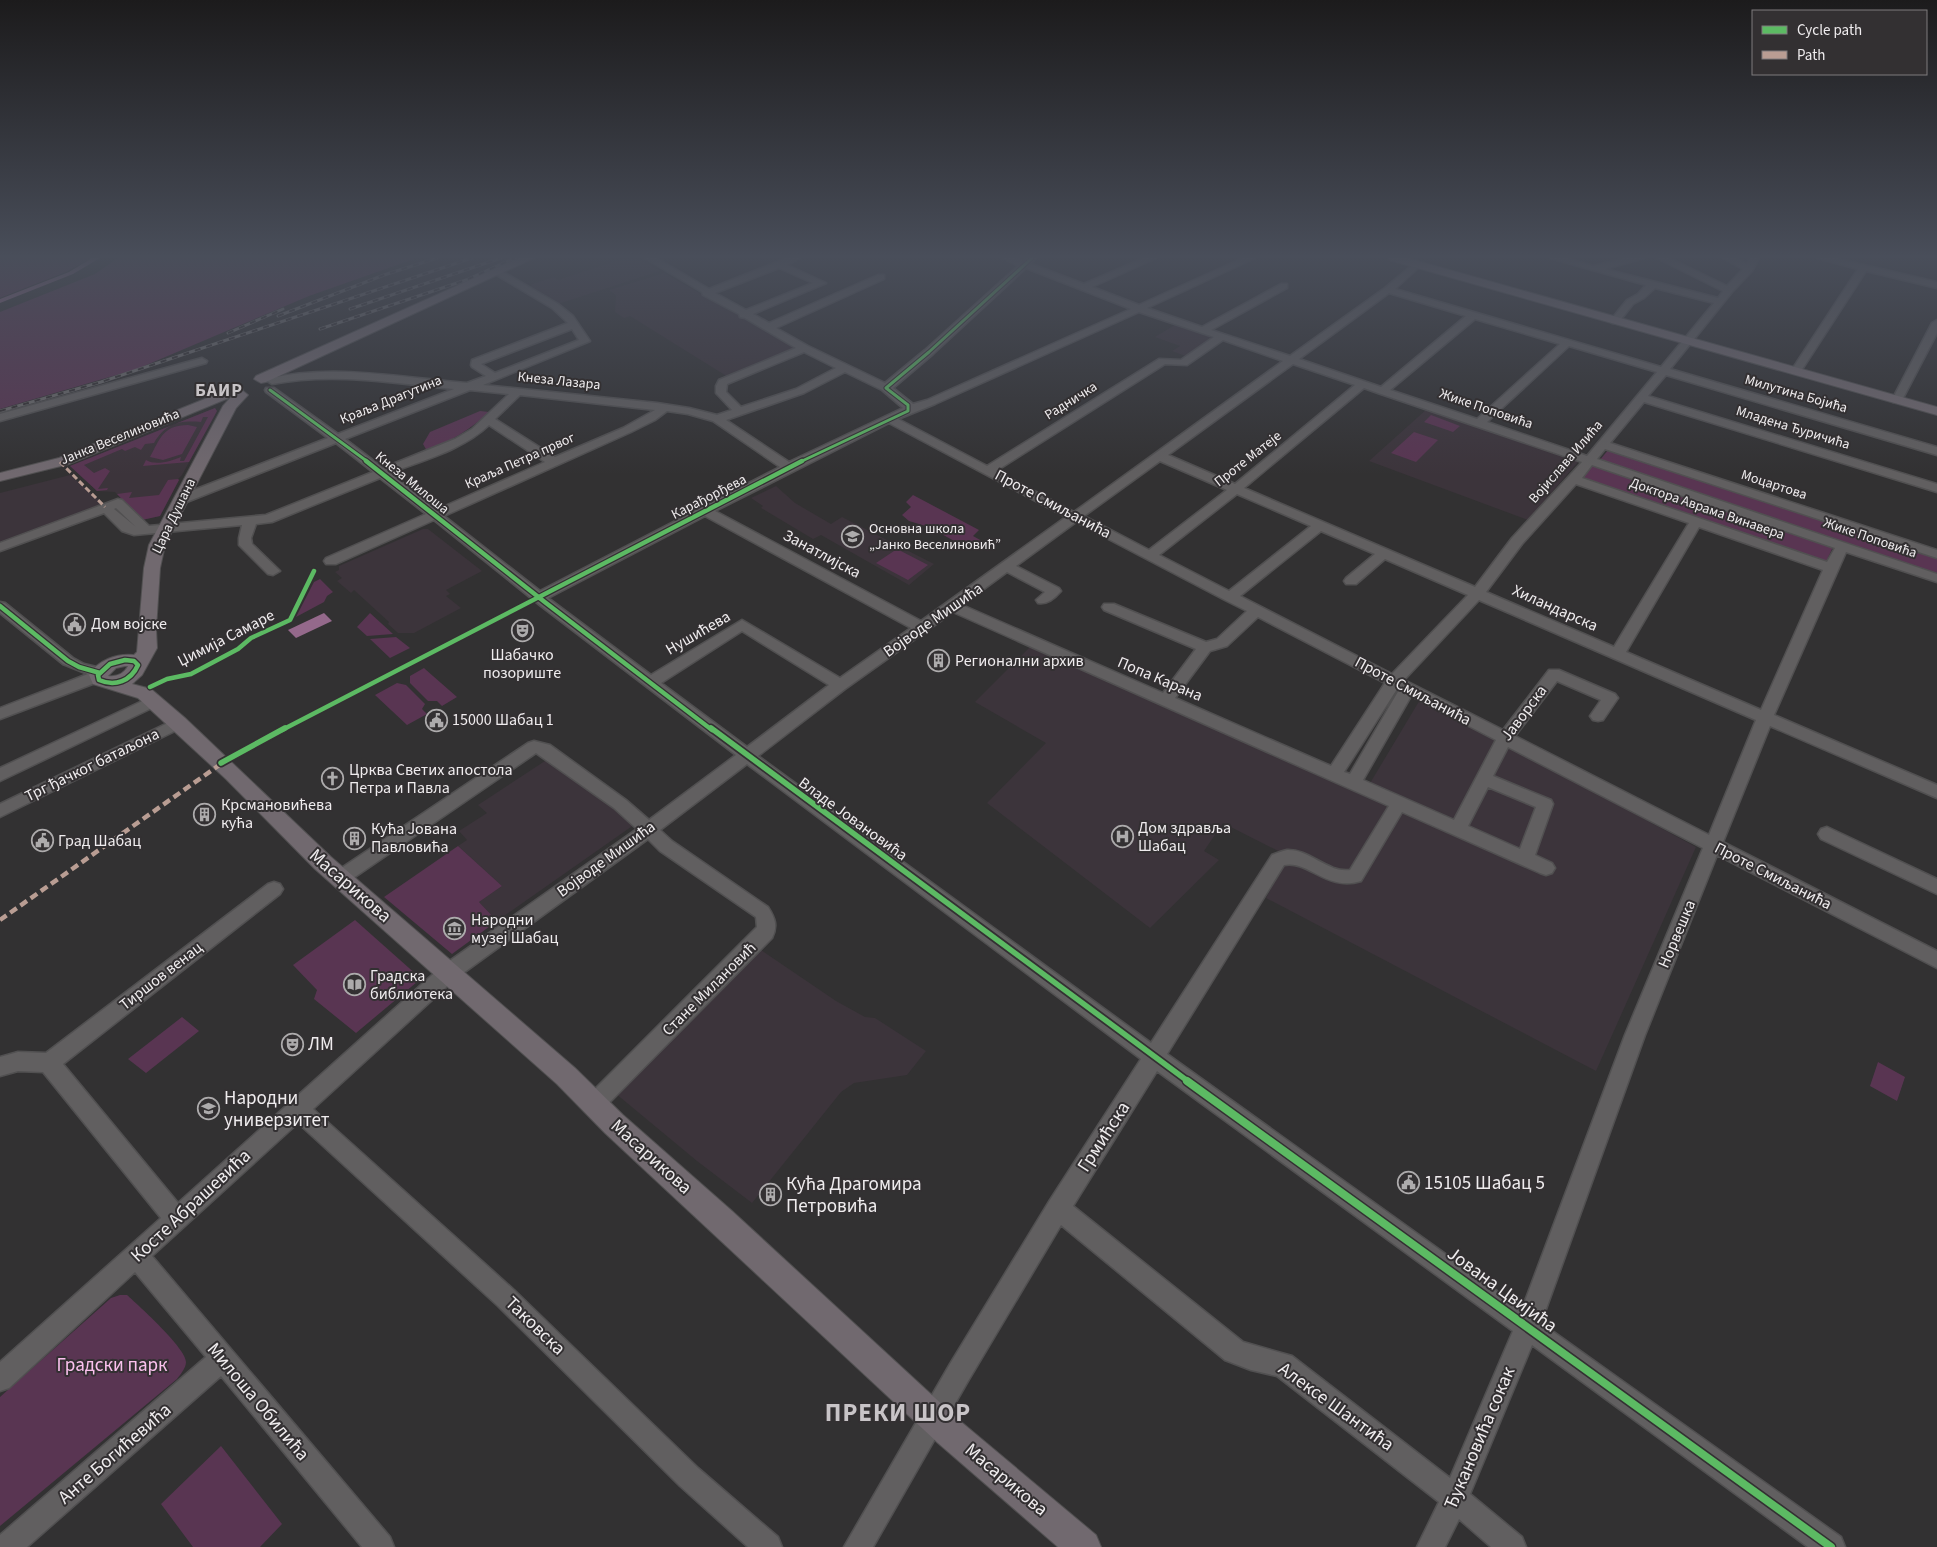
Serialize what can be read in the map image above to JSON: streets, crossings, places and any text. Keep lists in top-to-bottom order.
{
  "streets": {
    "main road": ["Јанка Веселиновића", "Цара Душана", "Масарикова"],
    "street": [
      "Кнеза Лазара",
      "Милутина Бојића",
      "Краља Драгутина",
      "Радничка",
      "Жике Поповића",
      "Младена Ђуричића",
      "Проте Матеје",
      "Краља Петра првог",
      "Војислава Илића",
      "Кнеза Милоша",
      "Моцартова",
      "Карађорђева",
      "Проте Смиљанића",
      "Доктора Аврама Винавера",
      "Занатлијска",
      "Хиландарска",
      "Војводе Мишића",
      "Нушићева",
      "Попа Карана",
      "Јаворска",
      "Трг ђачког батаљона",
      "Владе Јовановића",
      "Норвешка",
      "Тиршов венац",
      "Стане Милановић",
      "Грмићска",
      "Косте Абрашевића",
      "Јована Цвијића",
      "Таковска",
      "Милоша Обилића",
      "Алексе Шантића",
      "Ђукановића сокак",
      "Анте Богићевића"
    ],
    "cycle path": ["Џимија Самаре"]
  },
  "crossings": [
    ["Кнеза Лазара", "Краља Драгутина"],
    ["Кнеза Лазара", "Јанка Веселиновића"],
    ["Кнеза Лазара", "Краља Петра првог"],
    ["Кнеза Лазара", "Кнеза Милоша"],
    ["Кнеза Лазара", "Карађорђева"],
    ["Кнеза Лазара", "Цара Душана"],
    ["Милутина Бојића", "Војислава Илића"],
    ["Краља Драгутина", "Кнеза Милоша"],
    ["Краља Драгутина", "Цара Душана"],
    ["Радничка", "Жике Поповића"],
    ["Радничка", "Проте Смиљанића"],
    ["Жике Поповића", "Проте Матеје"],
    ["Жике Поповића", "Војислава Илића"],
    ["Жике Поповића", "Војводе Мишића"],
    ["Жике Поповића", "Норвешка"],
    ["Младена Ђуричића", "Војислава Илића"],
    ["Јанка Веселиновића", "Кнеза Милоша"],
    ["Јанка Веселиновића", "Цара Душана"],
    ["Проте Матеје", "Проте Смиљанића"],
    ["Проте Матеје", "Хиландарска"],
    ["Краља Петра првог", "Кнеза Милоша"],
    ["Војислава Илића", "Моцартова"],
    ["Војислава Илића", "Проте Смиљанића"],
    ["Војислава Илића", "Доктора Аврама Винавера"],
    ["Војислава Илића", "Хиландарска"],
    ["Војислава Илића", "Попа Карана"],
    ["Кнеза Милоша", "Карађорђева"],
    ["Кнеза Милоша", "Цара Душана"],
    ["Кнеза Милоша", "Владе Јовановића"],
    ["Карађорђева", "Проте Смиљанића"],
    ["Карађорђева", "Занатлијска"],
    ["Карађорђева", "Владе Јовановића"],
    ["Проте Смиљанића", "Војводе Мишића"],
    ["Проте Смиљанића", "Јаворска"],
    ["Проте Смиљанића", "Норвешка"],
    ["Доктора Аврама Винавера", "Норвешка"],
    ["Занатлијска", "Војводе Мишића"],
    ["Хиландарска", "Војводе Мишића"],
    ["Хиландарска", "Норвешка"],
    ["Војводе Мишића", "Нушићева"],
    ["Војводе Мишића", "Попа Карана"],
    ["Војводе Мишића", "Владе Јовановића"],
    ["Војводе Мишића", "Масарикова"],
    ["Војводе Мишића", "Стане Милановић"],
    ["Војводе Мишића", "Косте Абрашевића"],
    ["Нушићева", "Владе Јовановића"],
    ["Попа Карана", "Јаворска"],
    ["Попа Карана", "Грмићска"],
    ["Трг ђачког батаљона", "Масарикова"],
    ["Владе Јовановића", "Грмићска"],
    ["Владе Јовановића", "Јована Цвијића"],
    ["Масарикова", "Стане Милановић"],
    ["Масарикова", "Грмићска"],
    ["Масарикова", "Косте Абрашевића"],
    ["Норвешка", "Јована Цвијића"],
    ["Норвешка", "Ђукановића сокак"],
    ["Грмићска", "Јована Цвијића"],
    ["Грмићска", "Алексе Шантића"],
    ["Косте Абрашевића", "Таковска"],
    ["Косте Абрашевића", "Милоша Обилића"],
    ["Јована Цвијића", "Ђукановића сокак"],
    ["Милоша Обилића", "Анте Богићевића"],
    ["Алексе Шантића", "Ђукановића сокак"]
  ],
  "districts": ["БАИР", "ПРЕКИ ШОР"],
  "parks": ["Градски парк"],
  "places": {
    "school or university": ["Основна школа „Јанко Веселиновић”", "Народни универзитет"],
    "public building": [
      "Дом војске",
      "15000 Шабац 1",
      "Град Шабац",
      "15105 Шабац 5"
    ],
    "theatre": ["Шабачко позориште", "ЛМ"],
    "building": [
      "Регионални архив",
      "Крсмановићева кућа",
      "Кућа Јована Павловића",
      "Кућа Драгомира Петровића"
    ],
    "church": ["Црква Светих апостола Петра и Павла"],
    "hospital": ["Дом здравља Шабац"],
    "museum": ["Народни музеј Шабац"],
    "library": ["Градска библиотека"]
  },
  "legend": ["Cycle path", "Path"]
}
